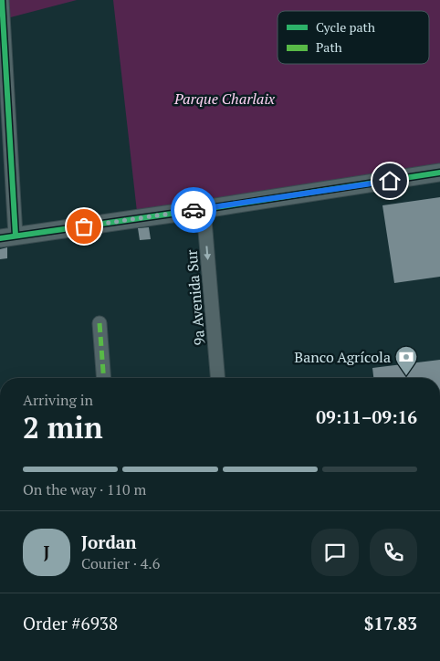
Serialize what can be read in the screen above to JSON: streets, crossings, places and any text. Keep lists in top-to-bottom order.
{
  "streets": {
    "street": ["9a Avenida Sur"]
  },
  "parks": ["Parque Charlaix"],
  "places": {
    "bank": ["Banco Agrícola"]
  },
  "legend": ["Cycle path", "Path"],
  "page": {
    "heading": ["2 min", "Arriving in", "09:11–09:16"],
    "panel": [
      "Jordan",
      "Courier · 4.6",
      "Order #6938",
      "$17.83"
    ],
    "bar": "On the way · 110 m",
    "round": "J"
  }
}
